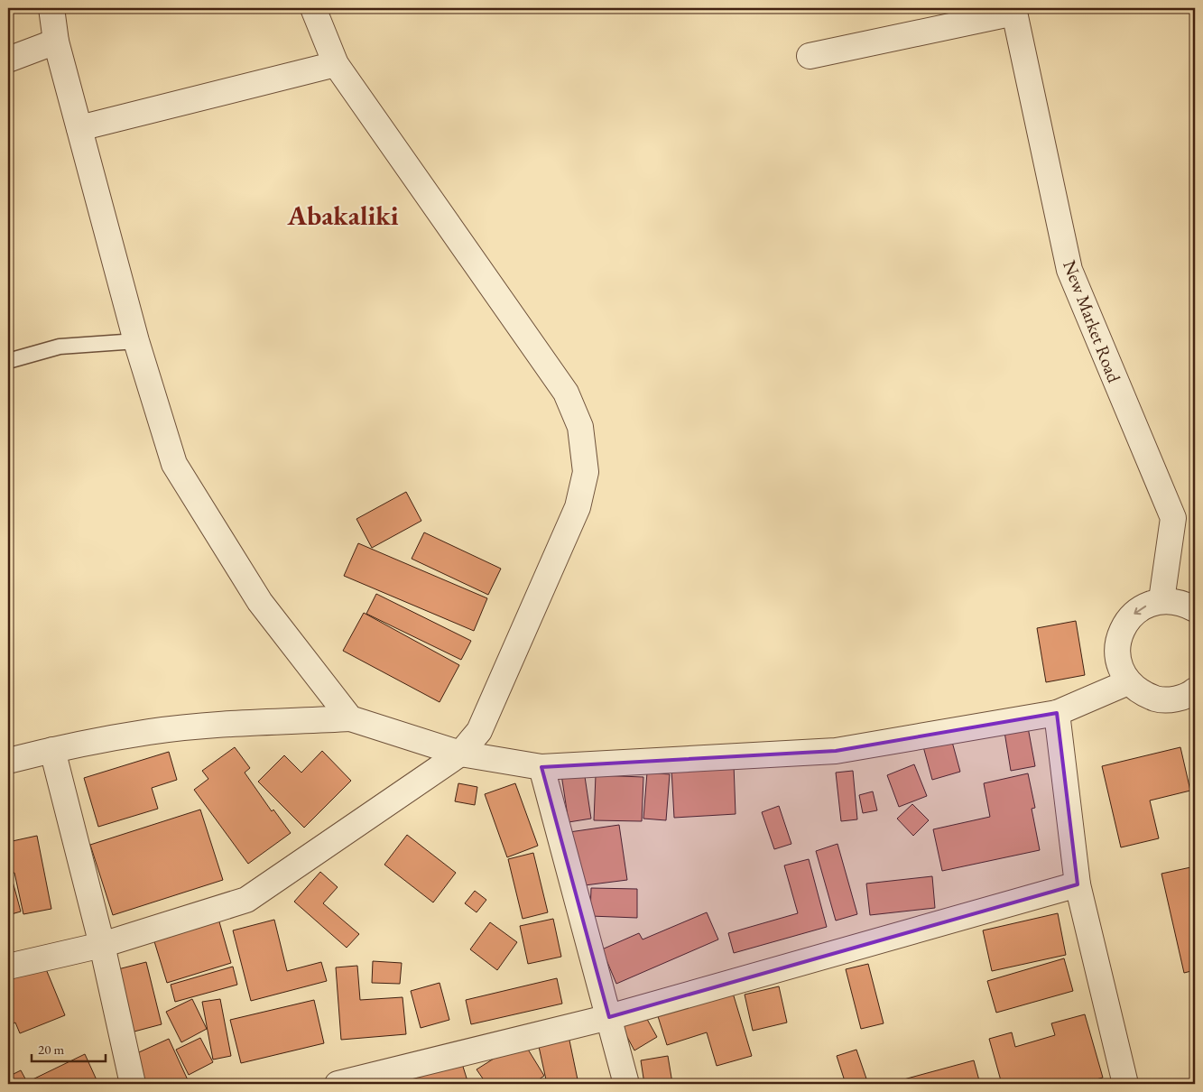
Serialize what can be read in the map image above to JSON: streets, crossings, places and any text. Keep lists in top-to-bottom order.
{
  "streets": {
    "street": ["New Market Road"]
  },
  "districts": ["Abakaliki"],
  "scale_bar": "20 m"
}
